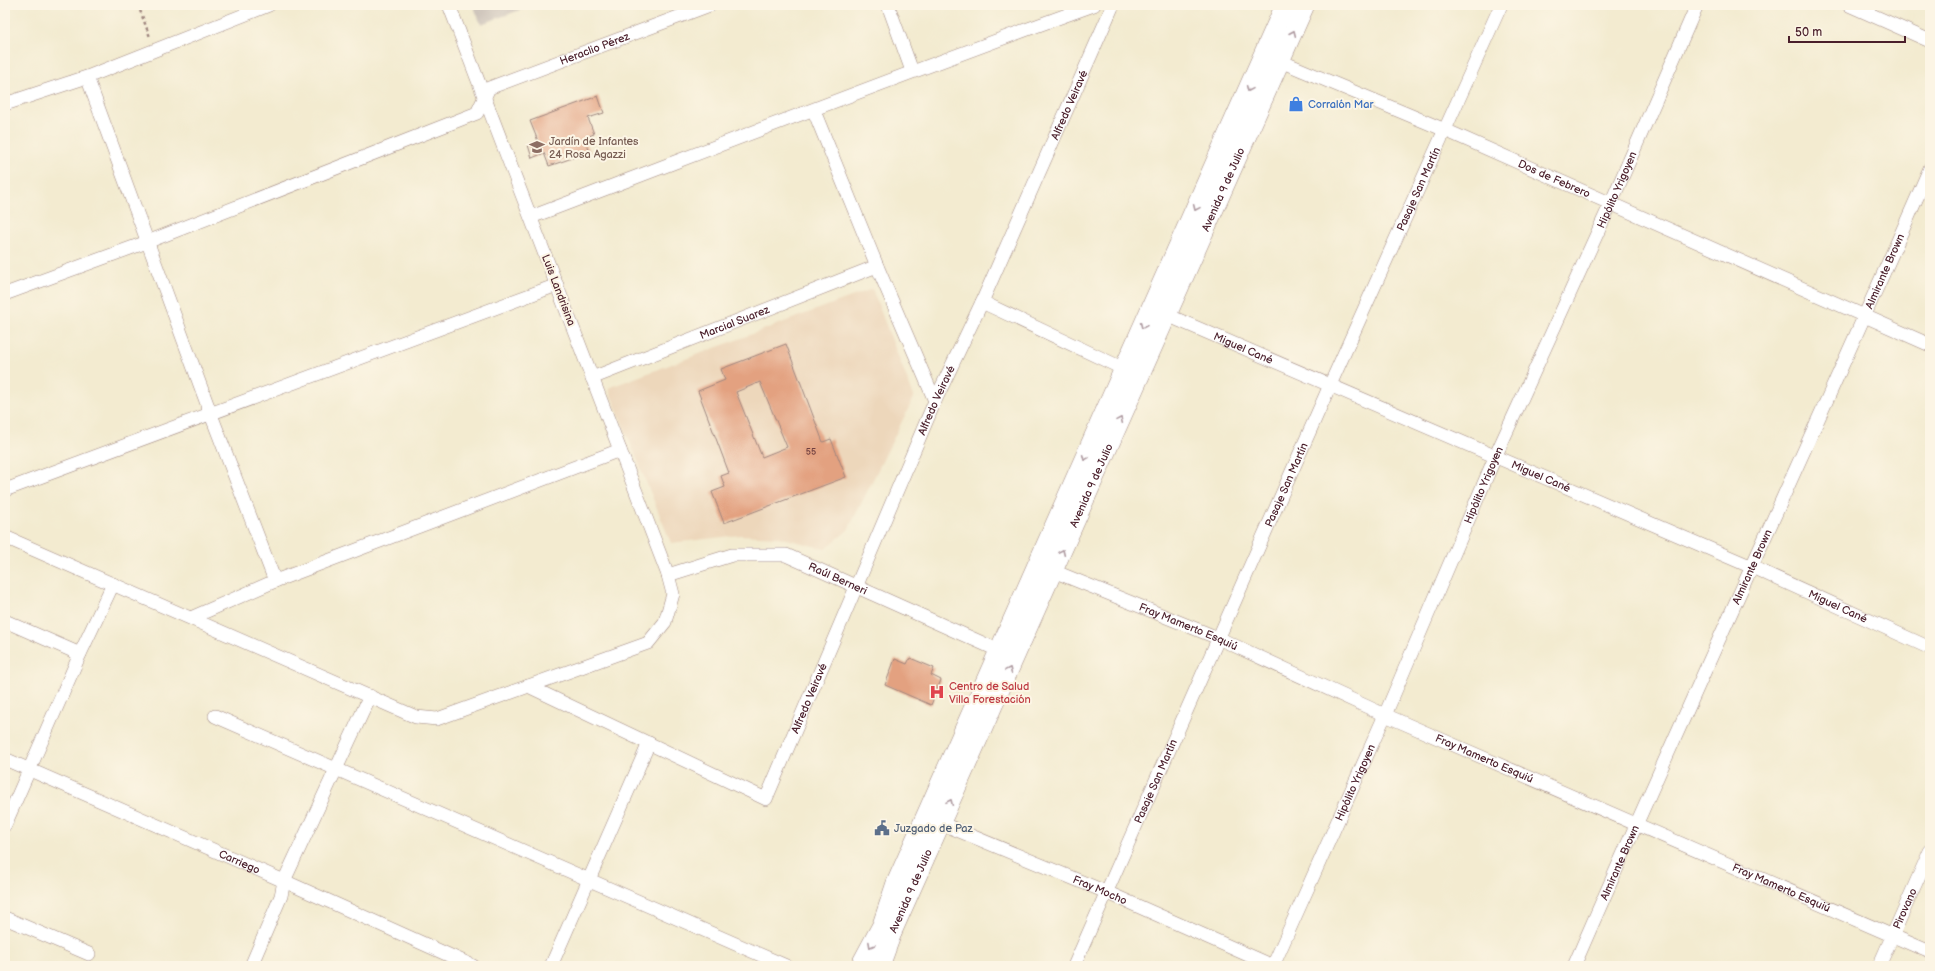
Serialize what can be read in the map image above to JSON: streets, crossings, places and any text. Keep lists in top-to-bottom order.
{
  "streets": {
    "main road": ["Avenida 9 de Julio"],
    "street": [
      "Heraclio Pérez",
      "Alfredo Veiravé",
      "Dos de Febrero",
      "Pasaje San Martín",
      "Hipólito Yrigoyen",
      "Almirante Brown",
      "Luis Landrisina",
      "Marcial Suarez",
      "Miguel Cané",
      "Raúl Berneri",
      "Fray Mamerto Esquiú",
      "Carriego",
      "Fray Mocho",
      "Pirovano"
    ]
  },
  "crossings": [
    ["Heraclio Pérez", "Luis Landrisina"],
    ["Alfredo Veiravé", "Raúl Berneri"],
    ["Dos de Febrero", "Avenida 9 de Julio"],
    ["Dos de Febrero", "Pasaje San Martín"],
    ["Dos de Febrero", "Hipólito Yrigoyen"],
    ["Dos de Febrero", "Almirante Brown"],
    ["Avenida 9 de Julio", "Miguel Cané"],
    ["Avenida 9 de Julio", "Raúl Berneri"],
    ["Avenida 9 de Julio", "Fray Mamerto Esquiú"],
    ["Avenida 9 de Julio", "Fray Mocho"],
    ["Pasaje San Martín", "Miguel Cané"],
    ["Pasaje San Martín", "Fray Mamerto Esquiú"],
    ["Pasaje San Martín", "Fray Mocho"],
    ["Hipólito Yrigoyen", "Miguel Cané"],
    ["Hipólito Yrigoyen", "Fray Mamerto Esquiú"],
    ["Hipólito Yrigoyen", "Fray Mocho"],
    ["Almirante Brown", "Miguel Cané"],
    ["Almirante Brown", "Fray Mamerto Esquiú"],
    ["Luis Landrisina", "Marcial Suarez"],
    ["Luis Landrisina", "Raúl Berneri"],
    ["Fray Mamerto Esquiú", "Pirovano"]
  ],
  "places": {
    "shop": ["Corralón Mar"],
    "school or university": ["Jardín de Infantes 24 Rosa Agazzi"],
    "hospital": ["Centro de Salud Villa Forestación"],
    "public building": ["Juzgado de Paz"]
  },
  "house_numbers": ["55"],
  "scale_bar": "50 m"
}
